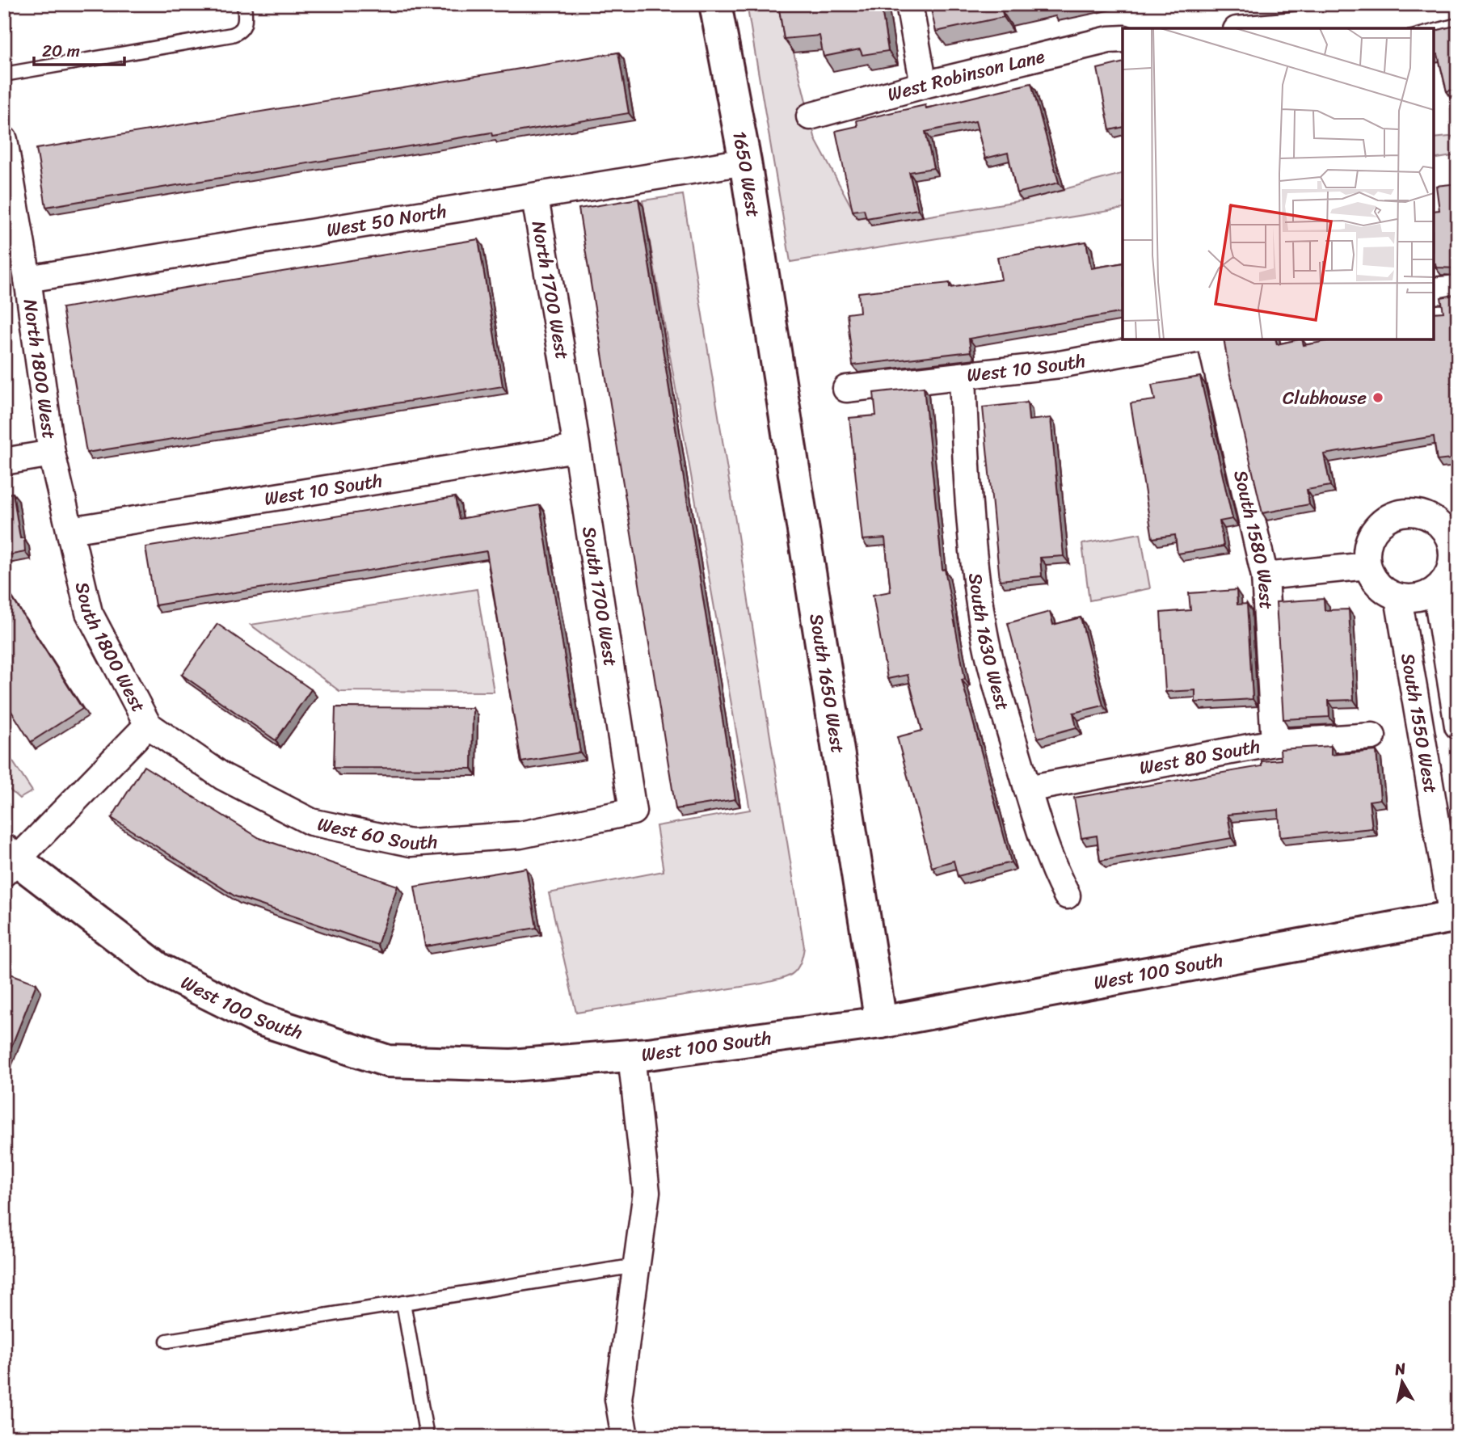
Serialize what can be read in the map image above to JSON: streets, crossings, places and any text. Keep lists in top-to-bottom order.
{
  "streets": {
    "street": [
      "West Robinson Lane",
      "1650 West",
      "West 50 North",
      "North 1700 West",
      "West 10 South",
      "North 1800 West",
      "South 1580 West",
      "South 1700 West",
      "South 1630 West",
      "South 1800 West",
      "South 1650 West",
      "South 1550 West",
      "West 80 South",
      "West 60 South",
      "West 100 South"
    ]
  },
  "crossings": [
    ["1650 West", "West 50 North"],
    ["1650 West", "South 1650 West"],
    ["West 50 North", "North 1700 West"],
    ["West 50 North", "North 1800 West"],
    ["North 1700 West", "South 1700 West"],
    ["West 10 South", "South 1700 West"],
    ["West 10 South", "South 1630 West"],
    ["West 10 South", "South 1800 West"],
    ["North 1800 West", "South 1800 West"],
    ["South 1580 West", "West 80 South"],
    ["South 1700 West", "West 60 South"],
    ["South 1630 West", "West 80 South"],
    ["South 1800 West", "West 60 South"],
    ["South 1800 West", "West 100 South"],
    ["South 1650 West", "West 100 South"],
    ["South 1550 West", "West 100 South"]
  ],
  "places": ["Clubhouse"],
  "scale_bar": "20 m",
  "north": "top"
}
